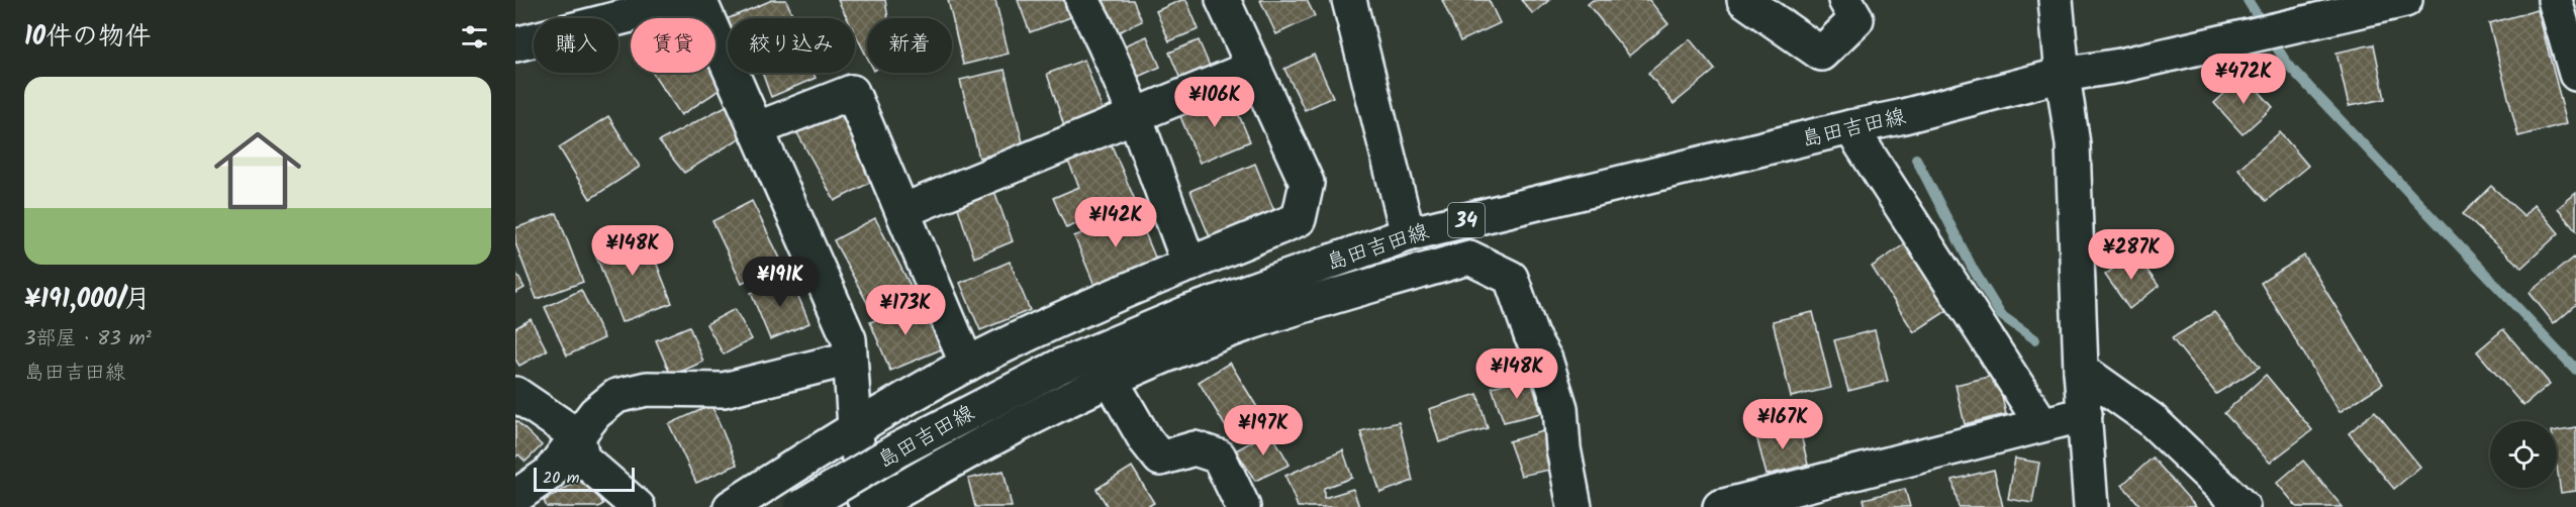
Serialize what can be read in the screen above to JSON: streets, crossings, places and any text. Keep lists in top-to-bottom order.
{
  "streets": {
    "street": ["島田吉田線", "34"]
  },
  "scale_bar": "20 m",
  "page": {
    "heading": "10件の物件",
    "chip": [
      "購入",
      "賃貸",
      "絞り込み",
      "新着"
    ],
    "price": [
      "¥472K",
      "¥106K",
      "¥142K",
      "¥148K",
      "¥287K",
      "¥191K",
      "¥173K",
      "¥148K",
      "¥167K",
      "¥197K"
    ],
    "list": [
      {
        "name": "¥191,000/月",
        "note": "3部屋 · 83 m² · 島田吉田線"
      }
    ],
    "scale": "20 m"
  }
}
